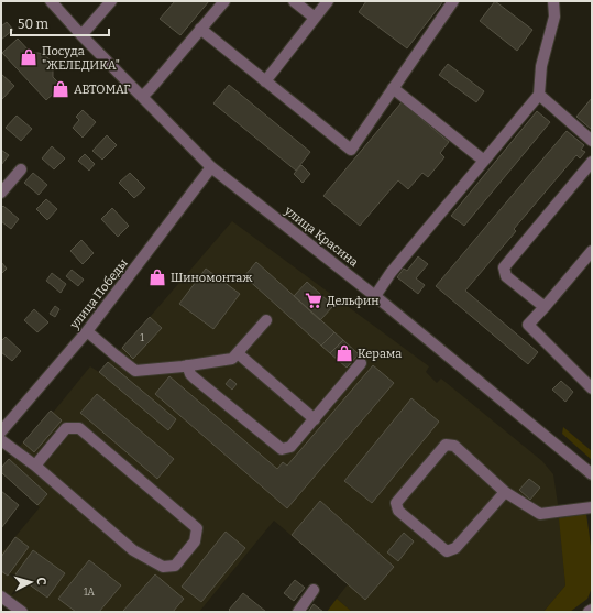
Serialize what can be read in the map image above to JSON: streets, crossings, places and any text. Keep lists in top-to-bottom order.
{
  "streets": {
    "street": ["улица Красина", "улица Победы"]
  },
  "crossings": [
    ["улица Красина", "улица Победы"]
  ],
  "places": {
    "shop": [
      "Посуда \"ЖЕЛЕДИКА\"",
      "АВТОМАГ",
      "Шиномонтаж",
      "Керама"
    ],
    "supermarket": ["Дельфин"]
  },
  "house_numbers": ["1", "1А"],
  "scale_bar": "50 m",
  "north": "right"
}
